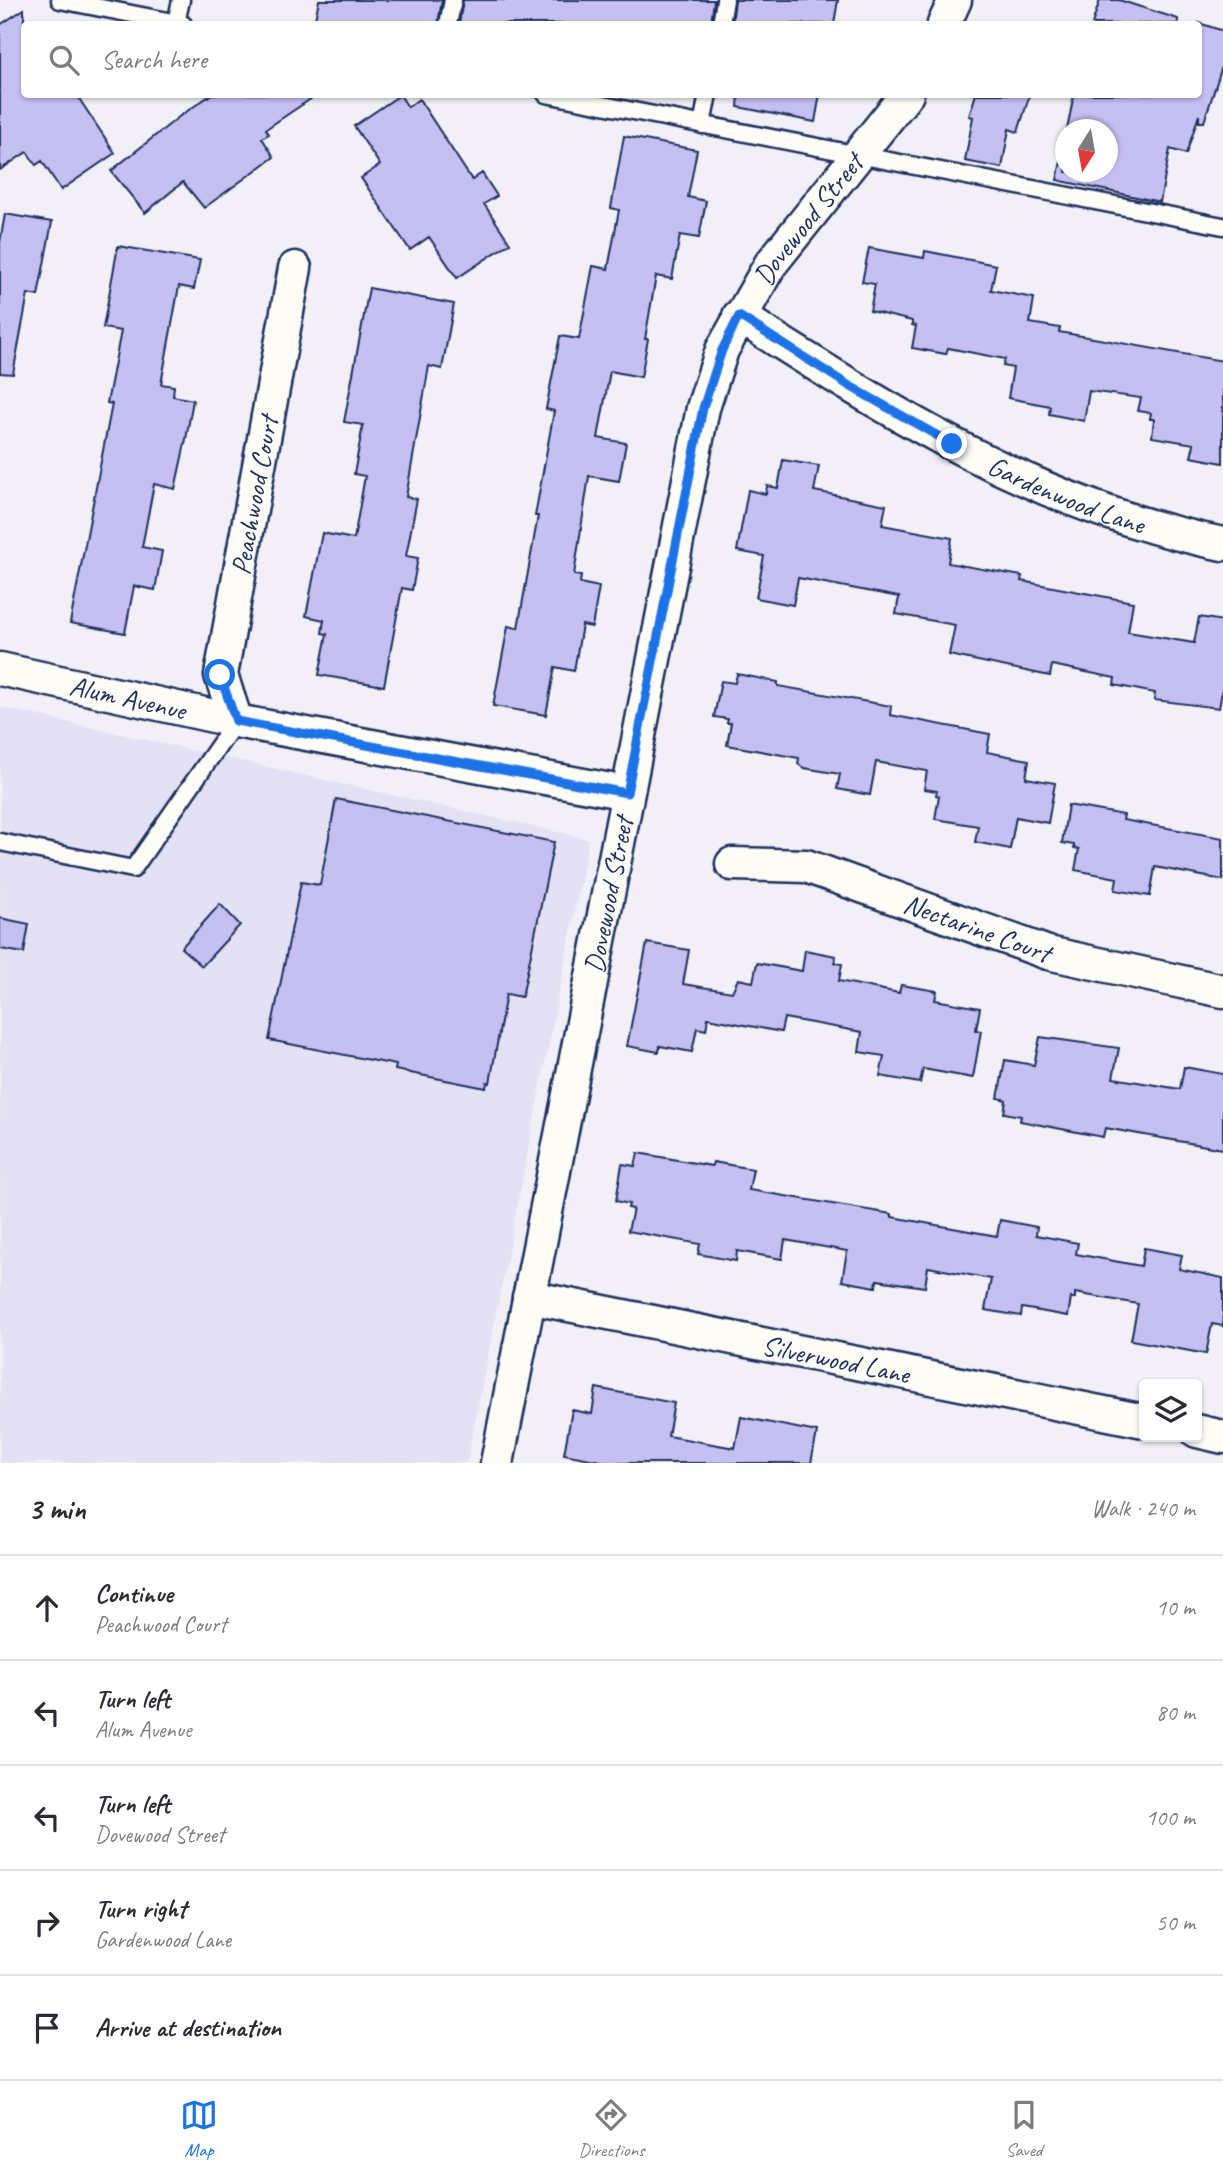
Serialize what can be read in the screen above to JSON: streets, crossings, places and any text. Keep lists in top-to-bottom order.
{
  "streets": {
    "street": [
      "Dovewood Street",
      "Gardenwood Lane",
      "Peachwood Court",
      "Alum Avenue",
      "Nectarine Court",
      "Silverwood Lane"
    ]
  },
  "crossings": [
    ["Dovewood Street", "Gardenwood Lane"],
    ["Dovewood Street", "Alum Avenue"],
    ["Dovewood Street", "Silverwood Lane"],
    ["Peachwood Court", "Alum Avenue"]
  ],
  "north": "bottom",
  "page": {
    "search": "Search here",
    "heading": ["3 min", "Walk · 240 m"],
    "list": [
      ["Continue", "Peachwood Court", "10 m"],
      ["Turn left", "Alum Avenue", "80 m"],
      ["Turn left", "Dovewood Street", "100 m"],
      ["Turn right", "Gardenwood Lane", "50 m"],
      "Arrive at destination"
    ],
    "nav": ["Map", "Directions", "Saved"]
  }
}
